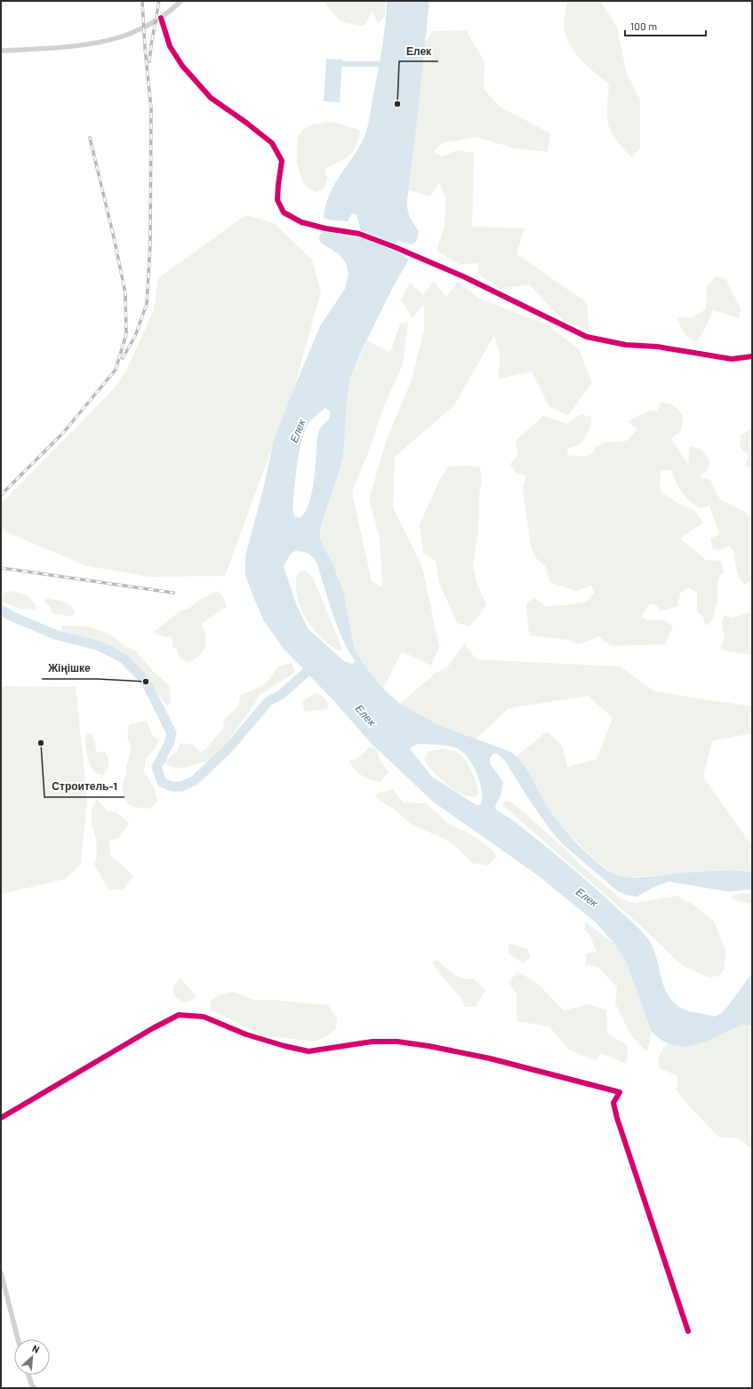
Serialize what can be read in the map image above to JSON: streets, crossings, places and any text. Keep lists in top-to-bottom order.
{
  "water": ["Елек"],
  "places": ["Елек", "Жіңішке", "Строитель-1"],
  "scale_bar": "100 m",
  "north": "top right"
}
